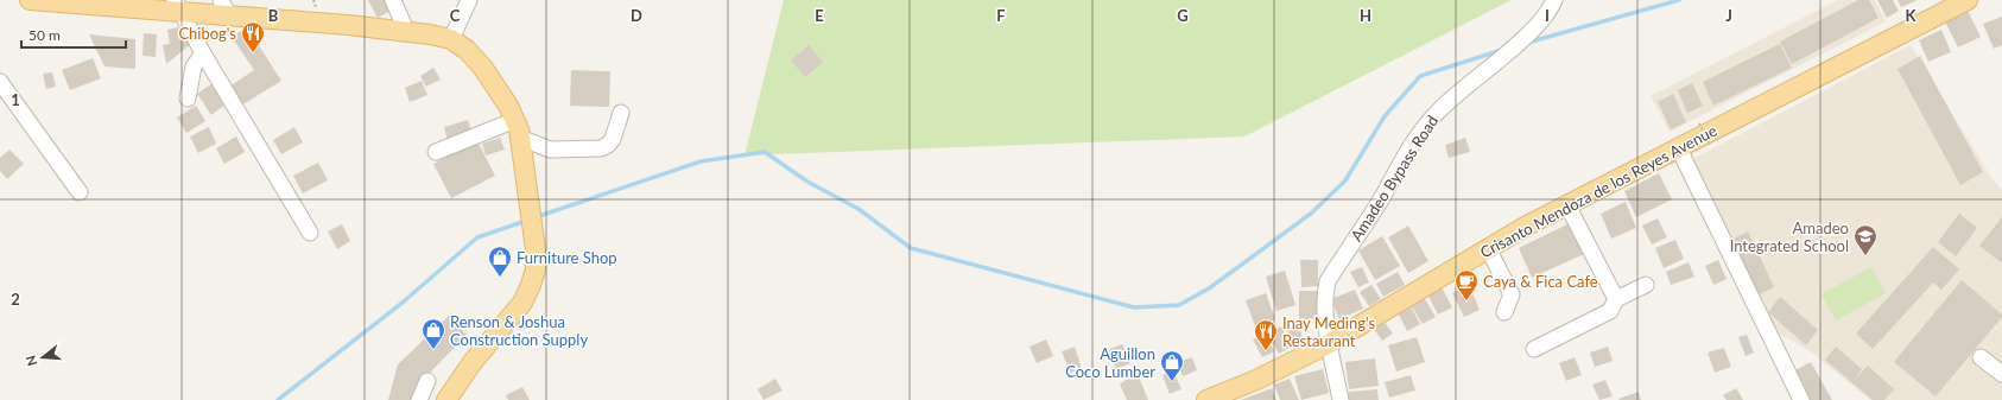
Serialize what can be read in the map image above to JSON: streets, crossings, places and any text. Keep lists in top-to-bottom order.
{
  "streets": {
    "main road": ["Crisanto Mendoza de los Reyes Avenue"],
    "street": ["Amadeo Bypass Road"]
  },
  "crossings": [
    ["Amadeo Bypass Road", "Crisanto Mendoza de los Reyes Avenue"]
  ],
  "places": {
    "restaurant": ["Chibog's", "Inay Meding's Restaurant"],
    "school or university": ["Amadeo Integrated School"],
    "shop": ["Furniture Shop", "Renson & Joshua Construction Supply", "Aguillon Coco Lumber"],
    "cafe": ["Caya & Fica Cafe"]
  },
  "scale_bar": "50 m",
  "north": "left",
  "grid": {
    "columns": [
      "B",
      "C",
      "D",
      "E",
      "F",
      "G",
      "H",
      "I",
      "J",
      "K"
    ],
    "rows": ["1", "2"]
  }
}
